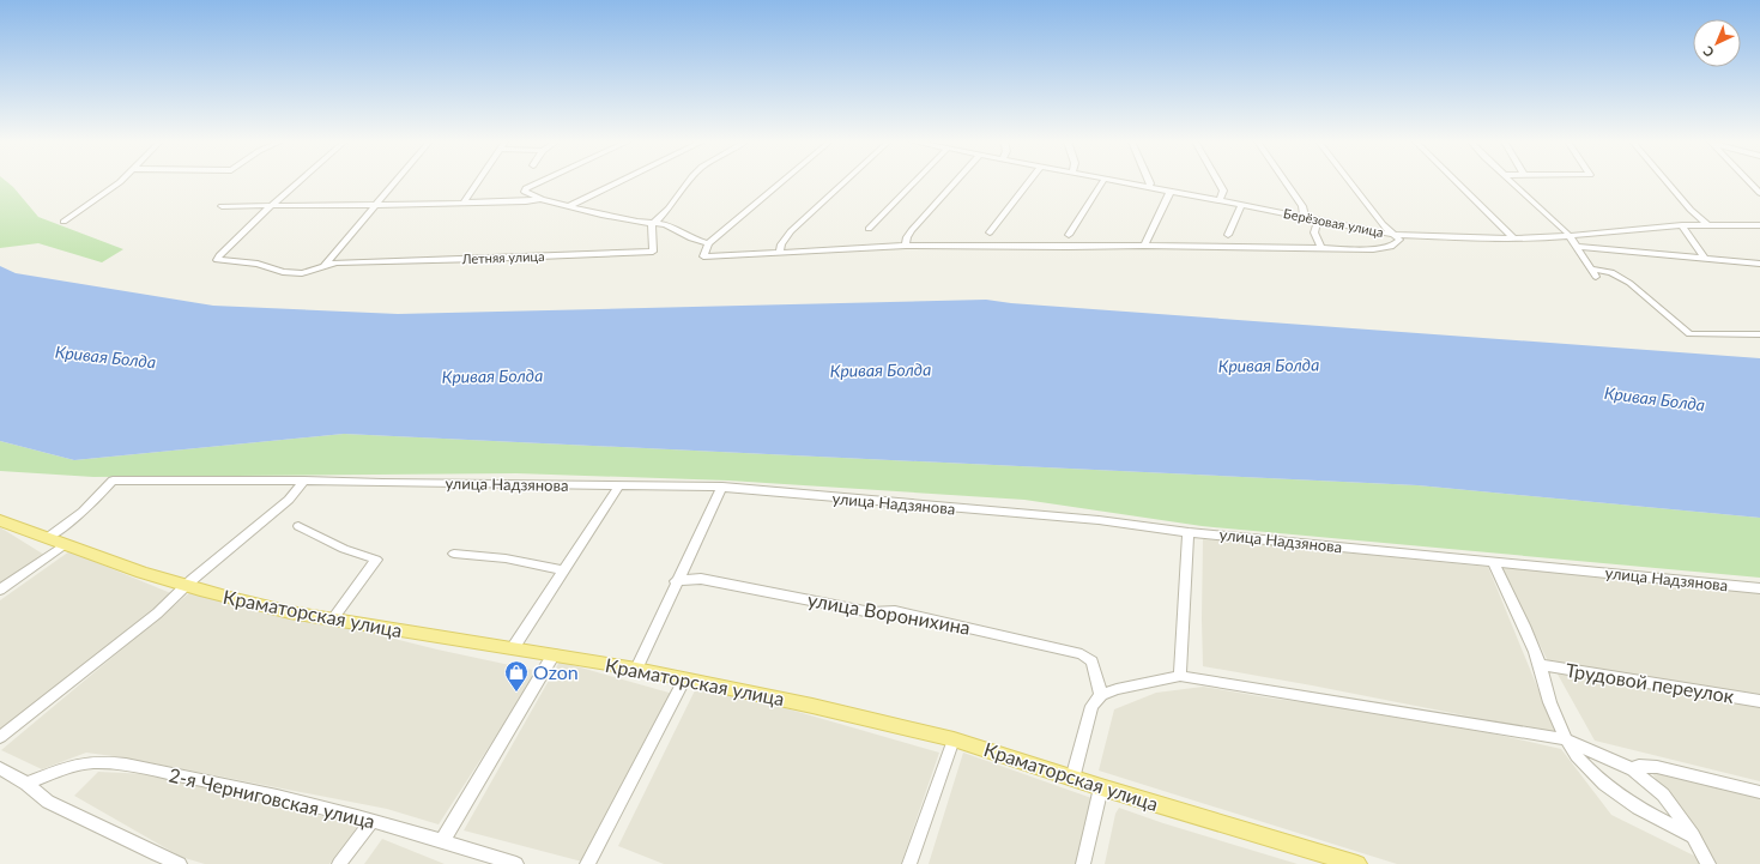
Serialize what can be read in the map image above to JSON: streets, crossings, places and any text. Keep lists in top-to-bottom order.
{
  "streets": {
    "main road": ["Краматорская улица"],
    "street": [
      "Берёзовая улица",
      "Летняя улица",
      "улица Надзянова",
      "улица Воронихина",
      "Трудовой переулок",
      "2-я Черниговская улица"
    ]
  },
  "crossings": [
    ["улица Надзянова", "Краматорская улица"]
  ],
  "water": ["Кривая Болда"],
  "places": {
    "shop": ["Ozon"]
  },
  "north": "bottom left"
}
